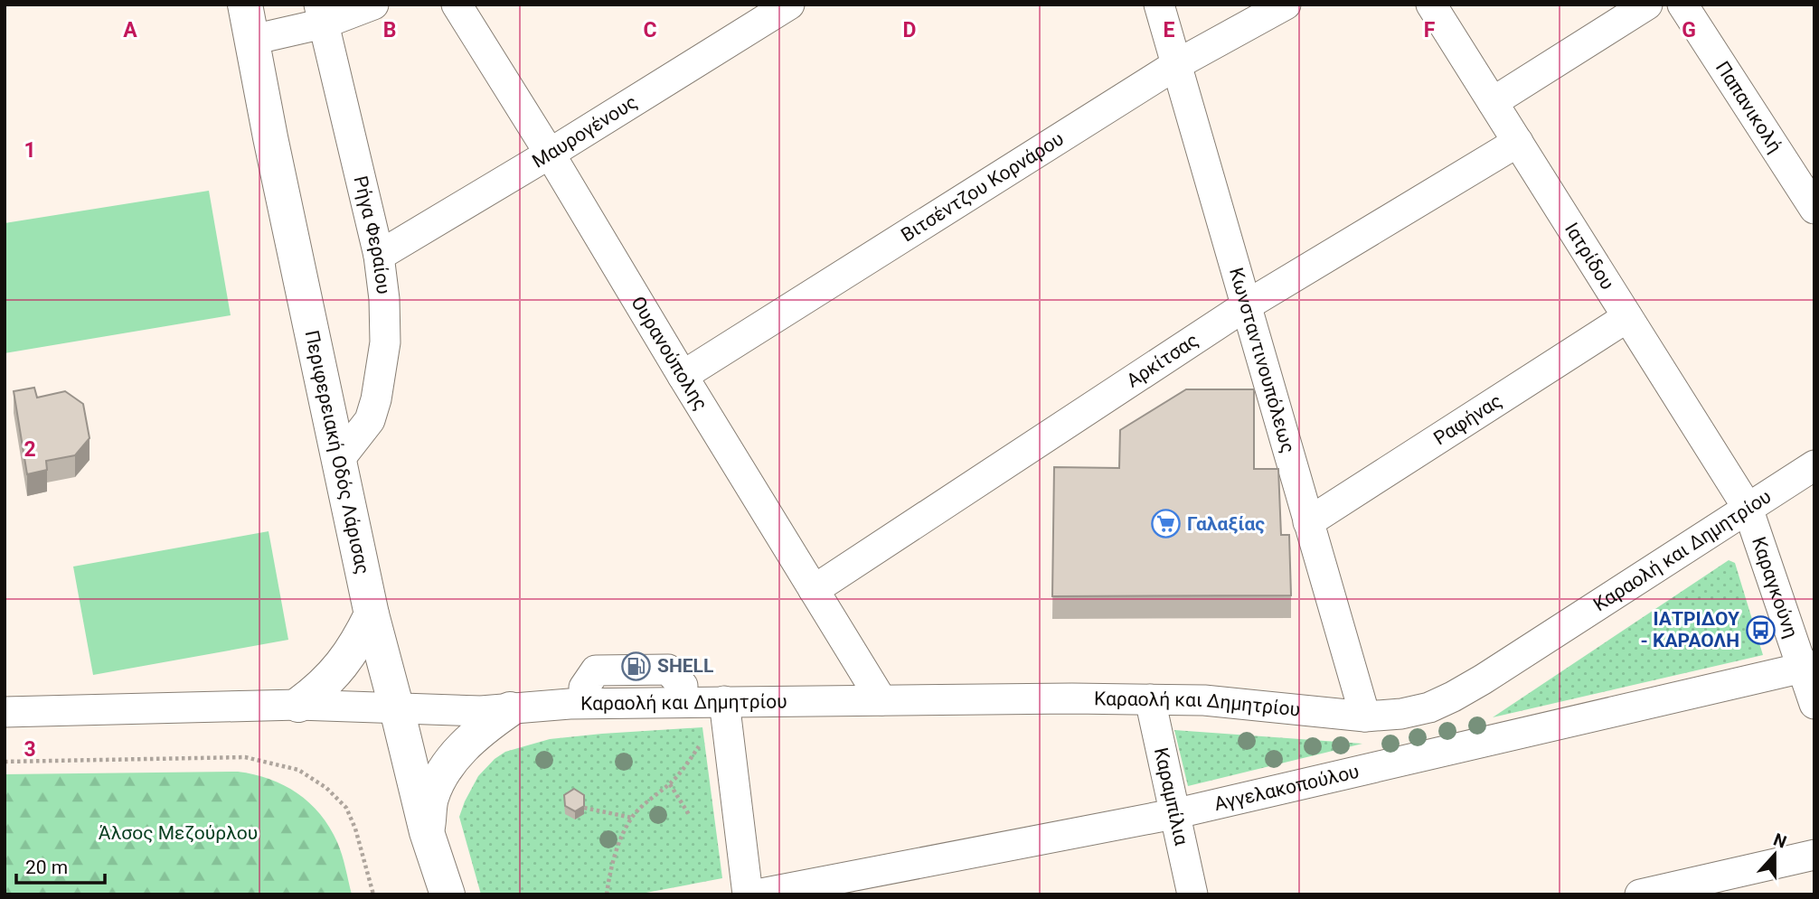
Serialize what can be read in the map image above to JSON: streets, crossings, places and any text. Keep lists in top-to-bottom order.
{
  "streets": {
    "highway": ["Περιφερειακή Οδός Λάρισας"],
    "street": [
      "Παπανικολή",
      "Μαυρογένους",
      "Βιτσέντζου Κορνάρου",
      "Ρήγα Φεραίου",
      "Ιατρίδου",
      "Ουρανούπολης",
      "Αρκίτσας",
      "Κωνσταντινουπόλεως",
      "Ραφήνας",
      "Καραολή και Δημητρίου",
      "Καραγκούνη",
      "Αγγελακοπούλου",
      "Καραμπίλια"
    ]
  },
  "crossings": [
    ["Μαυρογένους", "Ρήγα Φεραίου"],
    ["Μαυρογένους", "Ουρανούπολης"],
    ["Βιτσέντζου Κορνάρου", "Ουρανούπολης"],
    ["Βιτσέντζου Κορνάρου", "Κωνσταντινουπόλεως"],
    ["Ρήγα Φεραίου", "Περιφερειακή Οδός Λάρισας"],
    ["Ιατρίδου", "Αρκίτσας"],
    ["Ιατρίδου", "Ραφήνας"],
    ["Ιατρίδου", "Καραολή και Δημητρίου"],
    ["Ιατρίδου", "Καραγκούνη"],
    ["Ουρανούπολης", "Αρκίτσας"],
    ["Ουρανούπολης", "Καραολή και Δημητρίου"],
    ["Αρκίτσας", "Κωνσταντινουπόλεως"],
    ["Κωνσταντινουπόλεως", "Ραφήνας"],
    ["Κωνσταντινουπόλεως", "Καραολή και Δημητρίου"],
    ["Περιφερειακή Οδός Λάρισας", "Καραολή και Δημητρίου"],
    ["Καραολή και Δημητρίου", "Καραγκούνη"],
    ["Καραολή και Δημητρίου", "Καραμπίλια"],
    ["Καραγκούνη", "Αγγελακοπούλου"],
    ["Αγγελακοπούλου", "Καραμπίλια"]
  ],
  "parks": ["Άλσος Μεζούρλου"],
  "places": {
    "supermarket": ["Γαλαξίας"],
    "bus stop": ["ΙΑΤΡΙΔΟΥ - ΚΑΡΑΟΛΗ"],
    "fuel station": ["SHELL"]
  },
  "scale_bar": "20 m",
  "north": "top",
  "grid": {
    "columns": [
      "A",
      "B",
      "C",
      "D",
      "E",
      "F",
      "G"
    ],
    "rows": ["1", "2", "3"]
  }
}
